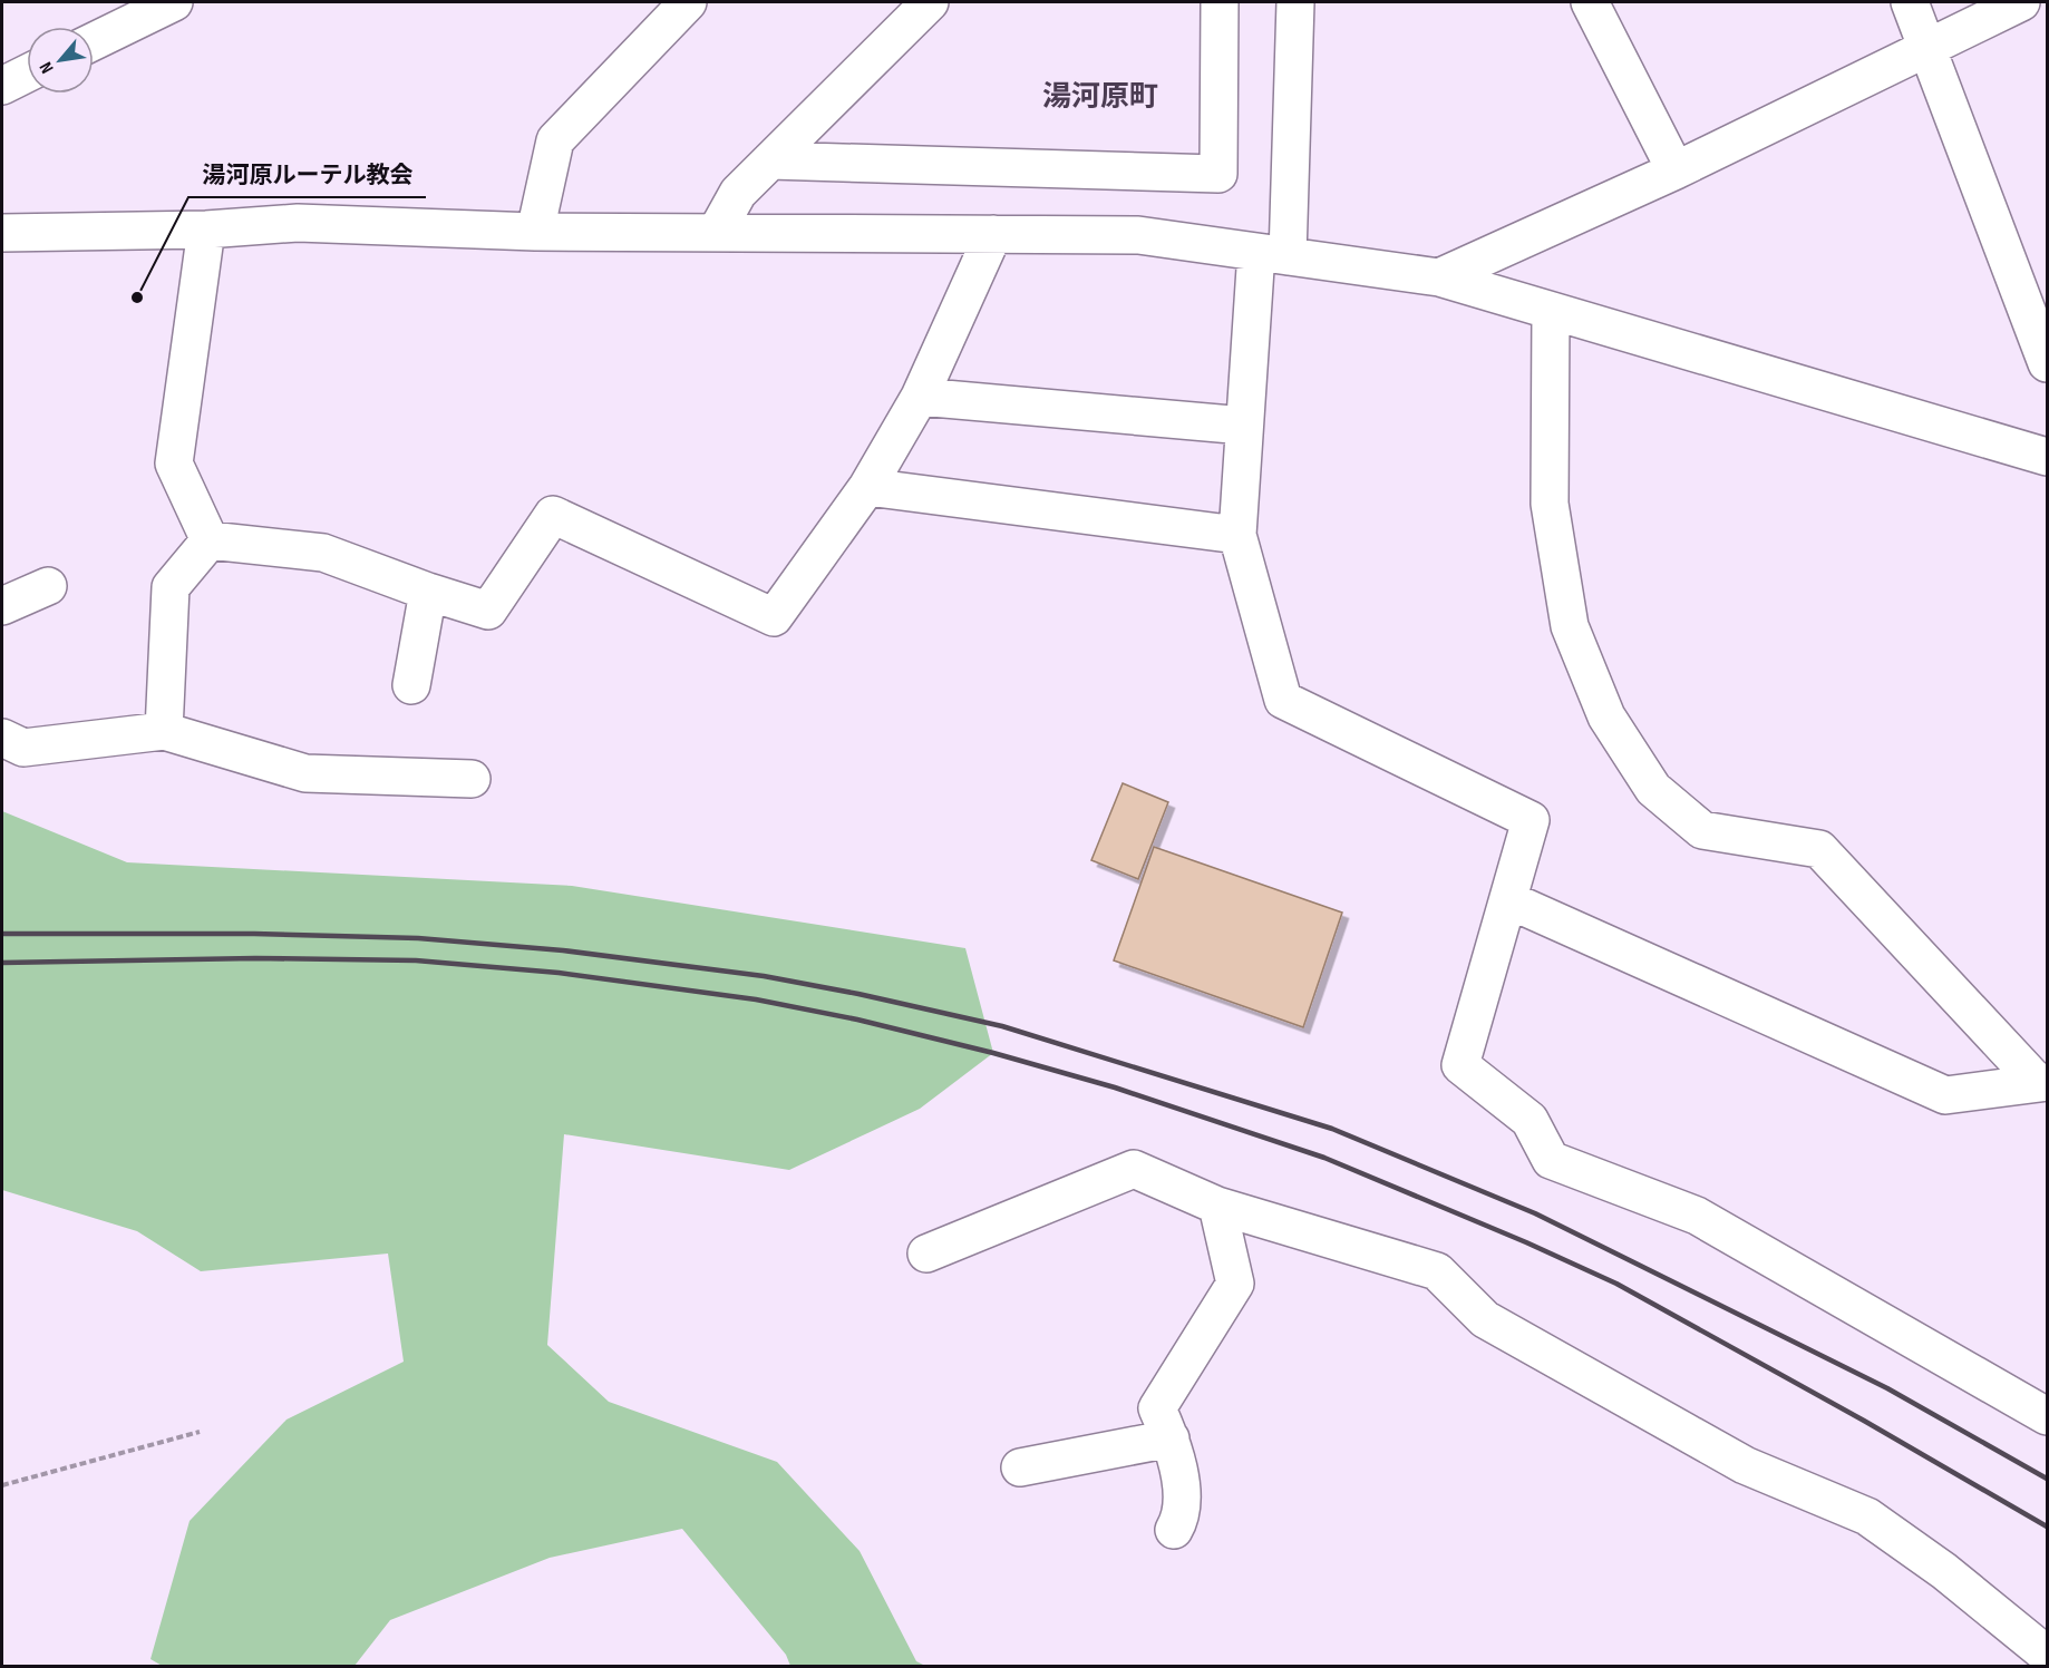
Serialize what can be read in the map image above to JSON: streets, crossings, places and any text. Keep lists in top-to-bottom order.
{
  "districts": ["湯河原町"],
  "places": ["湯河原ルーテル教会"],
  "north": "bottom left"
}
